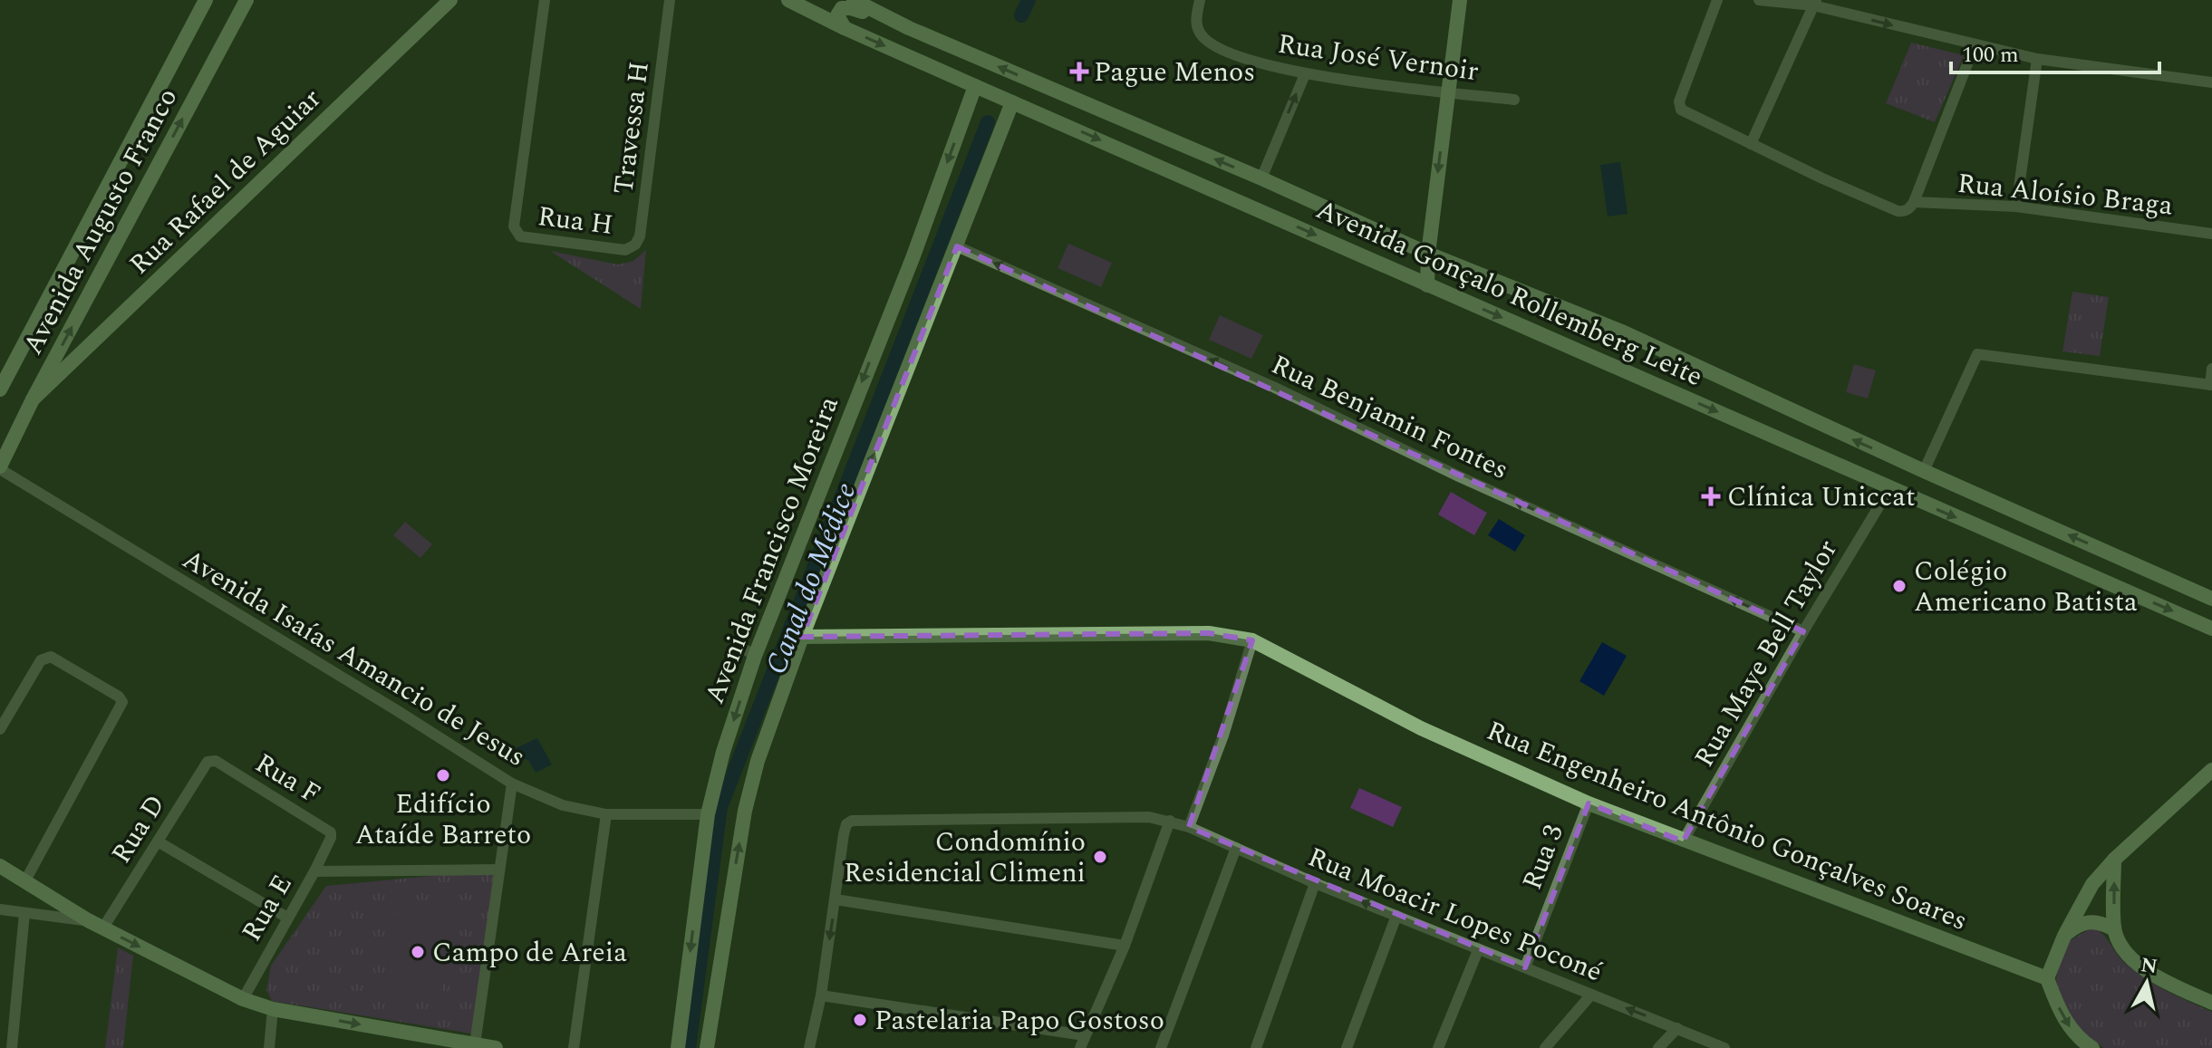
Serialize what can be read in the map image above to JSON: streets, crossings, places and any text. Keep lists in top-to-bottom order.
{
  "streets": {
    "street": [
      "Rua José Vernoir",
      "Travessa H",
      "Rua Rafael de Aguiar",
      "Rua Aloísio Braga",
      "Rua H",
      "Avenida Augusto Franco",
      "Avenida Gonçalo Rollemberg Leite",
      "Rua Benjamin Fontes",
      "Avenida Francisco Moreira",
      "Rua Maye Bell Taylor",
      "Avenida Isaías Amancio de Jesus",
      "Rua F",
      "Rua Engenheiro Antônio Gonçalves Soares",
      "Rua D",
      "Rua 3",
      "Rua E",
      "Rua Moacir Lopes Poconé"
    ]
  },
  "crossings": [
    ["Travessa H", "Rua H"],
    ["Rua Rafael de Aguiar", "Avenida Augusto Franco"],
    ["Avenida Augusto Franco", "Avenida Isaías Amancio de Jesus"],
    ["Avenida Gonçalo Rollemberg Leite", "Avenida Francisco Moreira"],
    ["Avenida Gonçalo Rollemberg Leite", "Rua Maye Bell Taylor"],
    ["Rua Benjamin Fontes", "Rua Maye Bell Taylor"],
    ["Avenida Francisco Moreira", "Avenida Isaías Amancio de Jesus"],
    ["Rua Maye Bell Taylor", "Rua Engenheiro Antônio Gonçalves Soares"],
    ["Rua F", "Rua D"],
    ["Rua F", "Rua E"],
    ["Rua Engenheiro Antônio Gonçalves Soares", "Rua 3"],
    ["Rua 3", "Rua Moacir Lopes Poconé"]
  ],
  "one_way": ["Rua Benjamin Fontes"],
  "water": ["Canal do Médice"],
  "places": {
    "health": ["Pague Menos", "Clínica Uniccat"],
    "other": [
      "Colégio Americano Batista",
      "Edifício Ataíde Barreto",
      "Condomínio Residencial Climeni",
      "Campo de Areia",
      "Pastelaria Papo Gostoso"
    ]
  },
  "scale_bar": "100 m",
  "north": "top"
}
